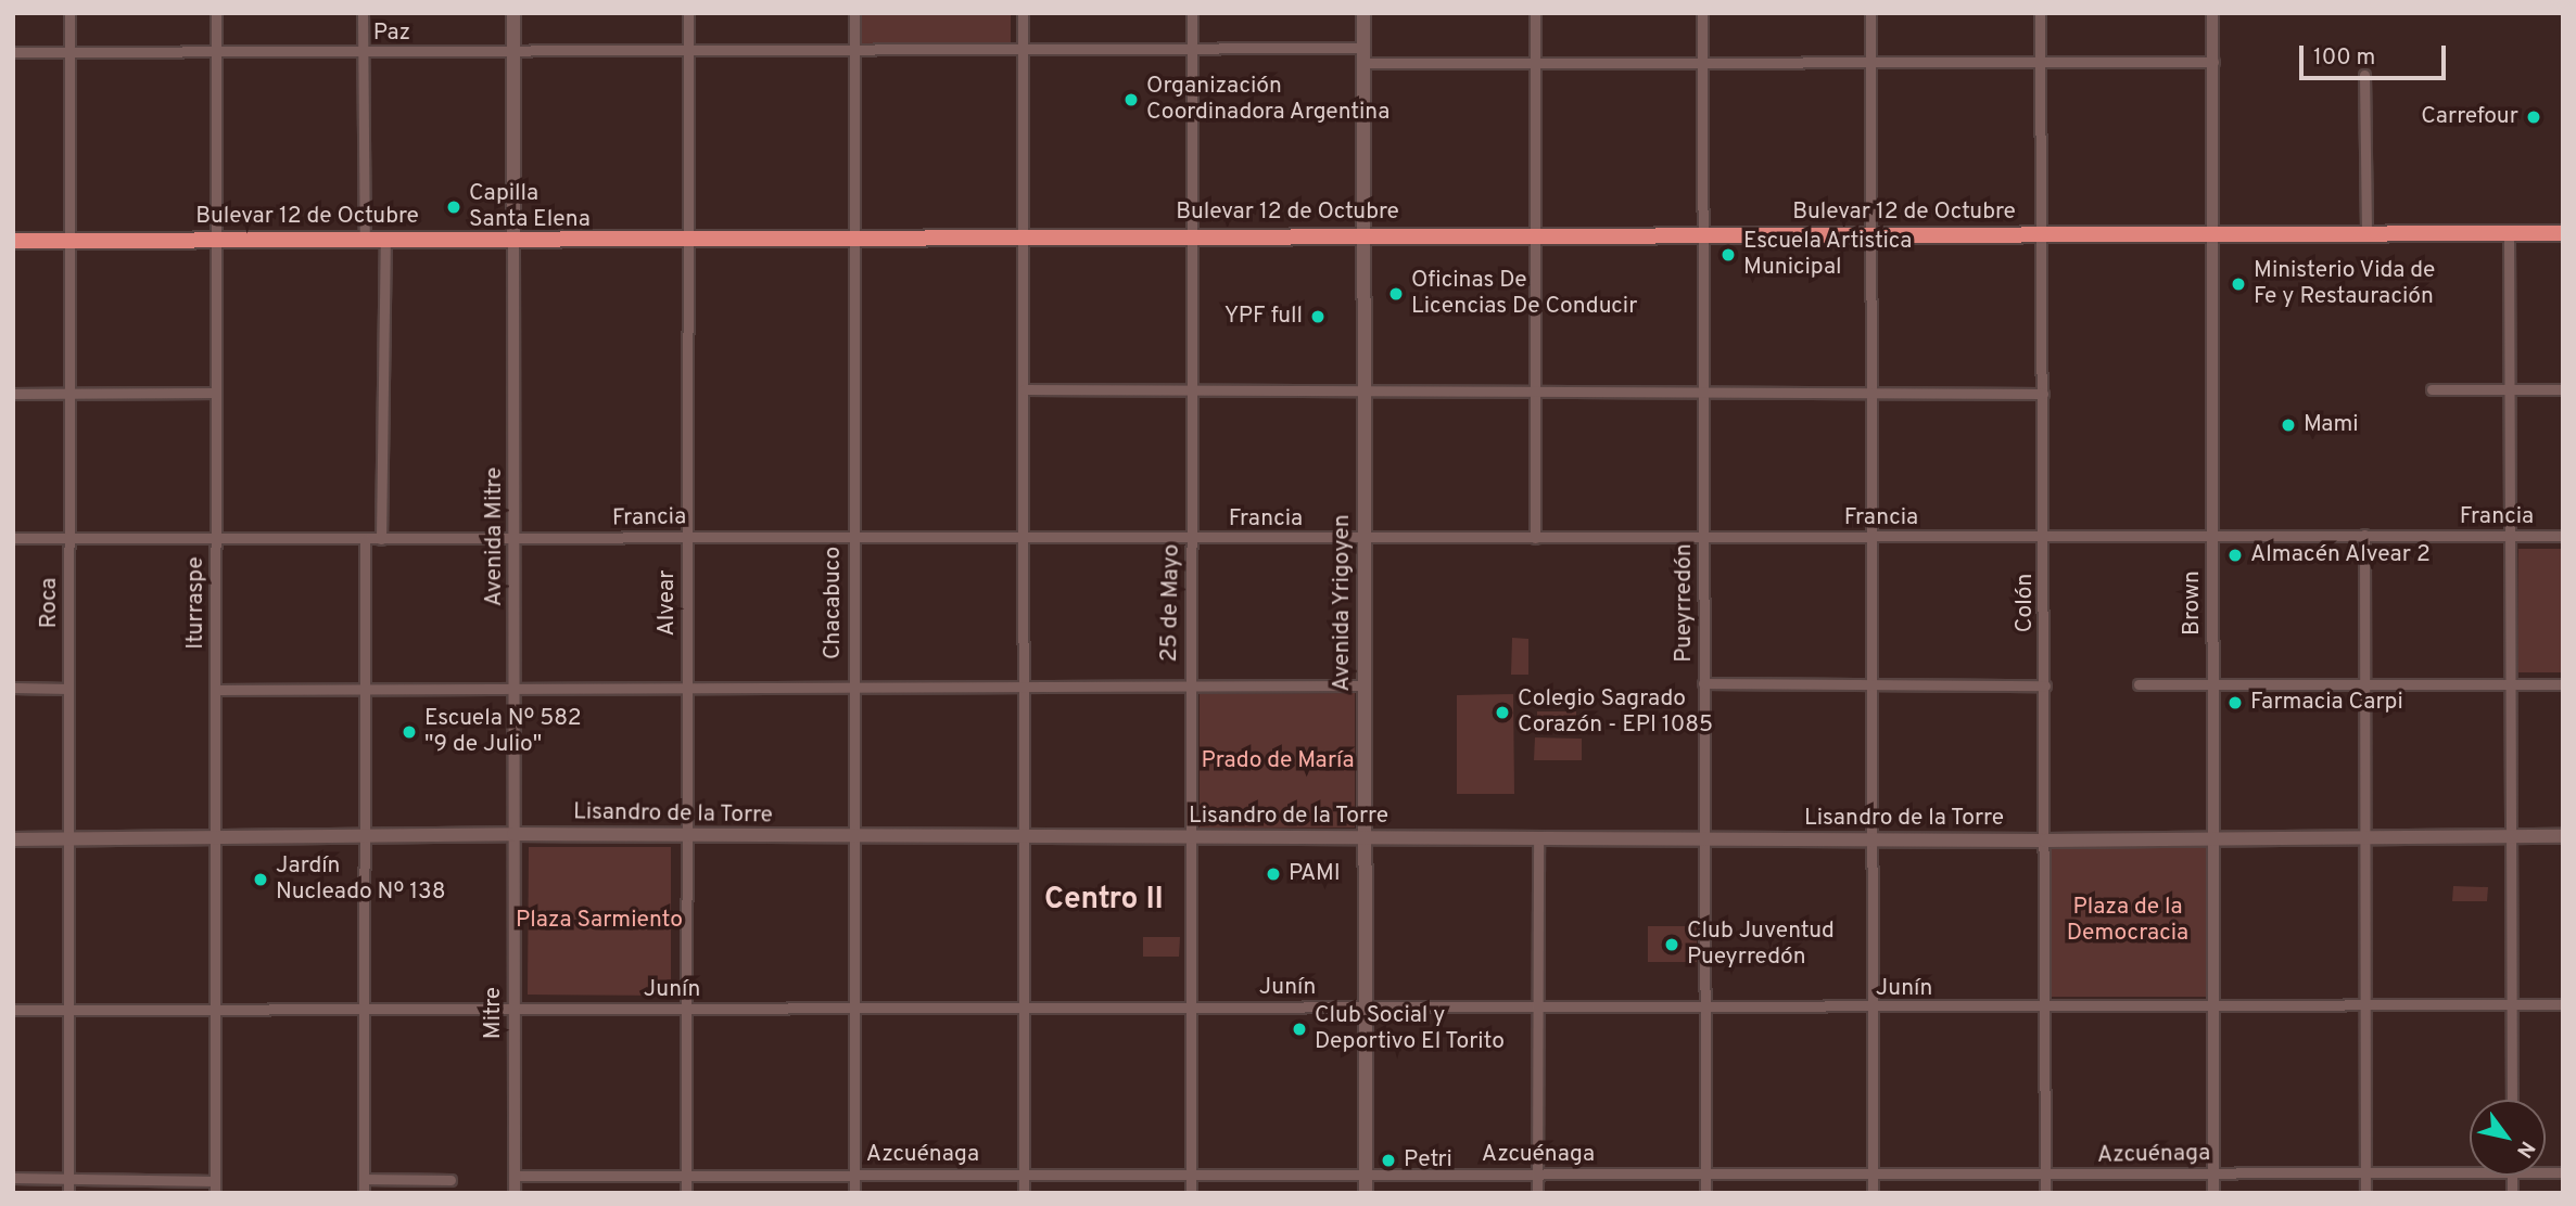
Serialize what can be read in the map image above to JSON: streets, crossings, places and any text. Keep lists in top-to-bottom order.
{
  "streets": {
    "highway": ["Bulevar 12 de Octubre"],
    "main road": ["Avenida Yrigoyen", "Lisandro de la Torre"],
    "street": [
      "Paz",
      "Francia",
      "Avenida Mitre",
      "Roca",
      "Iturraspe",
      "Alvear",
      "Chacabuco",
      "25 de Mayo",
      "Pueyrredón",
      "Colón",
      "Brown",
      "Junín",
      "Mitre",
      "Azcuénaga"
    ]
  },
  "crossings": [
    ["Paz", "Roca"],
    ["Paz", "Iturraspe"],
    ["Paz", "Alvear"],
    ["Paz", "Chacabuco"],
    ["Paz", "25 de Mayo"],
    ["Paz", "Avenida Yrigoyen"],
    ["Bulevar 12 de Octubre", "Avenida Mitre"],
    ["Bulevar 12 de Octubre", "Roca"],
    ["Bulevar 12 de Octubre", "Iturraspe"],
    ["Bulevar 12 de Octubre", "Alvear"],
    ["Bulevar 12 de Octubre", "Chacabuco"],
    ["Bulevar 12 de Octubre", "25 de Mayo"],
    ["Bulevar 12 de Octubre", "Avenida Yrigoyen"],
    ["Bulevar 12 de Octubre", "Pueyrredón"],
    ["Bulevar 12 de Octubre", "Colón"],
    ["Bulevar 12 de Octubre", "Brown"],
    ["Francia", "Avenida Mitre"],
    ["Francia", "Roca"],
    ["Francia", "Iturraspe"],
    ["Francia", "Alvear"],
    ["Francia", "Chacabuco"],
    ["Francia", "25 de Mayo"],
    ["Francia", "Avenida Yrigoyen"],
    ["Francia", "Pueyrredón"],
    ["Francia", "Colón"],
    ["Francia", "Brown"],
    ["Avenida Mitre", "Lisandro de la Torre"],
    ["Avenida Mitre", "Mitre"],
    ["Roca", "Lisandro de la Torre"],
    ["Roca", "Junín"],
    ["Iturraspe", "Lisandro de la Torre"],
    ["Iturraspe", "Junín"],
    ["Alvear", "Lisandro de la Torre"],
    ["Alvear", "Junín"],
    ["Alvear", "Azcuénaga"],
    ["Chacabuco", "Lisandro de la Torre"],
    ["Chacabuco", "Junín"],
    ["Chacabuco", "Azcuénaga"],
    ["25 de Mayo", "Lisandro de la Torre"],
    ["25 de Mayo", "Junín"],
    ["25 de Mayo", "Azcuénaga"],
    ["Avenida Yrigoyen", "Lisandro de la Torre"],
    ["Avenida Yrigoyen", "Junín"],
    ["Avenida Yrigoyen", "Azcuénaga"],
    ["Pueyrredón", "Lisandro de la Torre"],
    ["Pueyrredón", "Junín"],
    ["Pueyrredón", "Azcuénaga"],
    ["Colón", "Lisandro de la Torre"],
    ["Colón", "Junín"],
    ["Colón", "Azcuénaga"],
    ["Brown", "Lisandro de la Torre"],
    ["Brown", "Junín"],
    ["Brown", "Azcuénaga"],
    ["Lisandro de la Torre", "Mitre"],
    ["Junín", "Mitre"],
    ["Mitre", "Azcuénaga"]
  ],
  "districts": ["Centro II"],
  "parks": ["Prado de María", "Plaza de la Democracia", "Plaza Sarmiento"],
  "places": [
    "Organización Coordinadora Argentina",
    "Carrefour",
    "Capilla Santa Elena",
    "Escuela Artistica Municipal",
    "Ministerio Vida de Fe y Restauración",
    "Oficinas De Licencias De Conducir",
    "YPF full",
    "Mami",
    "Almacén Alvear 2",
    "Farmacia Carpi",
    "Colegio Sagrado Corazón - EPI 1085",
    "Escuela Nº 582 \"9 de Julio\"",
    "PAMI",
    "Jardín Nucleado Nº 138",
    "Club Juventud Pueyrredón",
    "Club Social y Deportivo El Torito",
    "Petri"
  ],
  "scale_bar": "100 m",
  "north": "bottom right"
}
